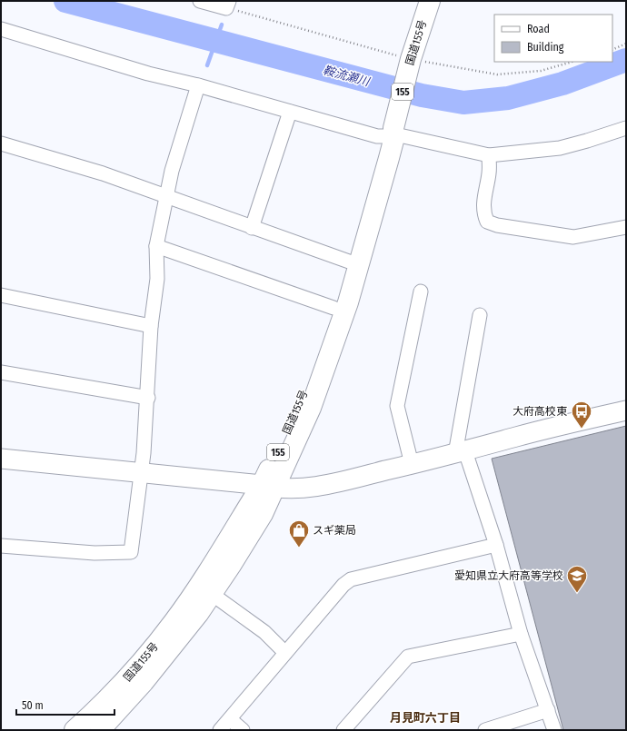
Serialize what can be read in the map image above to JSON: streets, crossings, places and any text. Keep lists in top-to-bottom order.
{
  "streets": {
    "highway": ["国道155号", "155"]
  },
  "districts": ["月見町六丁目"],
  "water": ["鞍流瀬川"],
  "places": {
    "bus stop": ["大府高校東"],
    "shop": ["スギ薬局"],
    "school or university": ["愛知県立大府高等学校"]
  },
  "legend": ["Road", "Building"],
  "scale_bar": "50 m"
}
